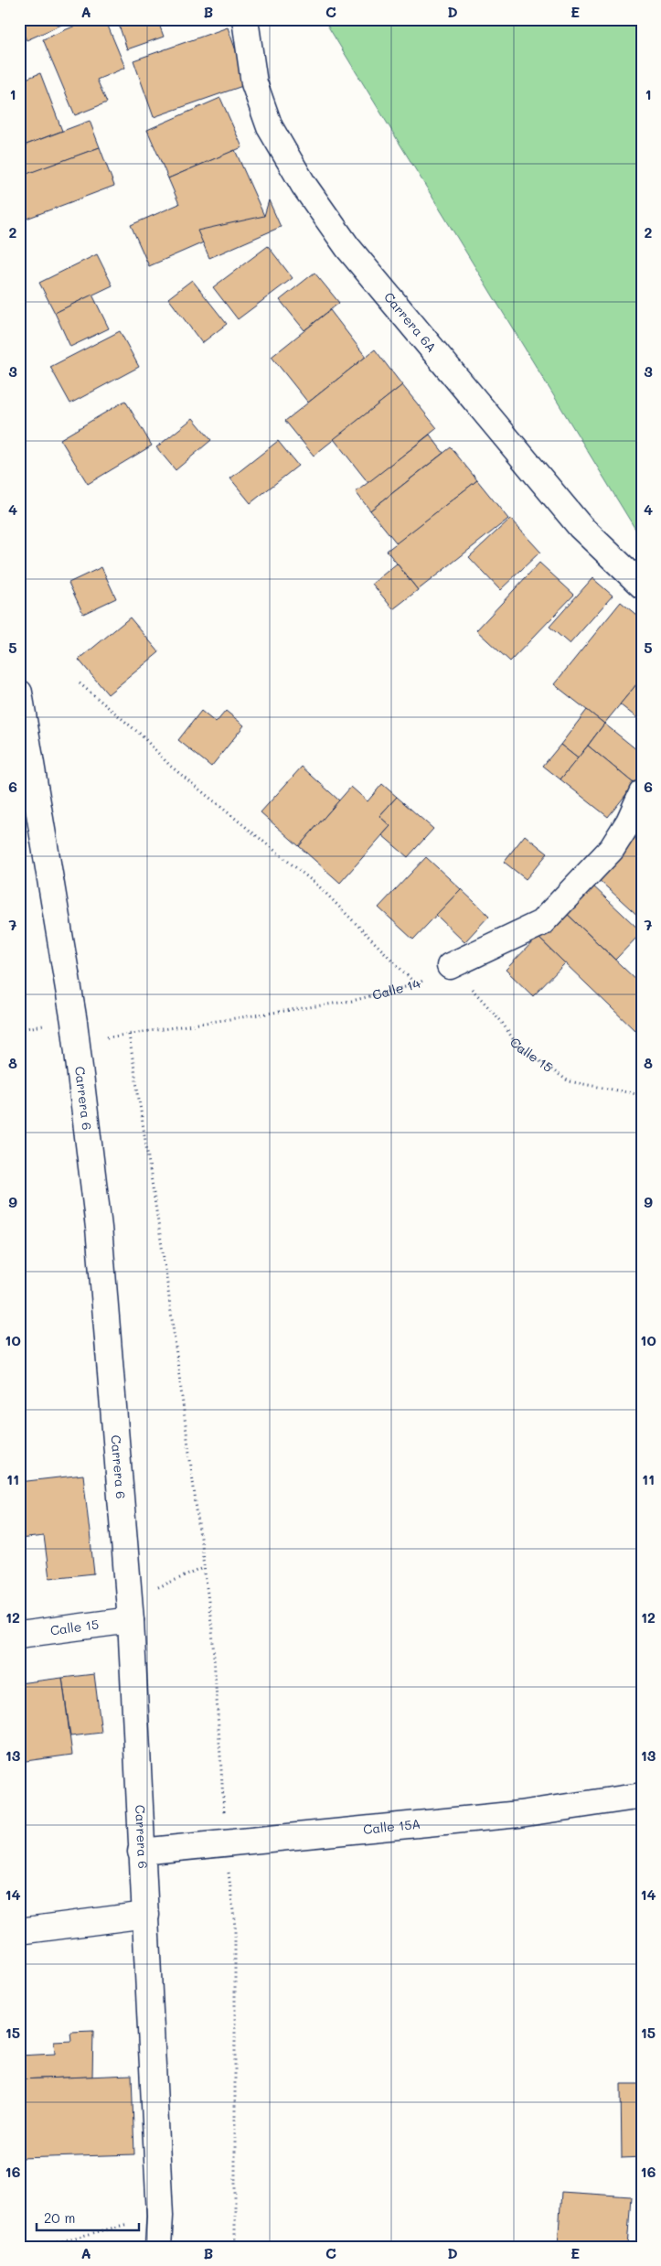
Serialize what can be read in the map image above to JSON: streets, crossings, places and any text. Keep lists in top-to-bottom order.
{
  "streets": {
    "street": [
      "Carrera 6A",
      "Calle 15",
      "Carrera 6",
      "Calle 15A"
    ],
    "path": ["Calle 14"]
  },
  "crossings": [
    ["Calle 14", "Calle 15"],
    ["Calle 14", "Carrera 6"],
    ["Calle 15", "Carrera 6"],
    ["Carrera 6", "Calle 15A"]
  ],
  "scale_bar": "20 m",
  "grid": {
    "columns": [
      "A",
      "B",
      "C",
      "D",
      "E"
    ],
    "rows": [
      "1",
      "2",
      "3",
      "4",
      "5",
      "6",
      "7",
      "8",
      "9",
      "10",
      "11",
      "12",
      "13",
      "14",
      "15",
      "16"
    ]
  }
}
